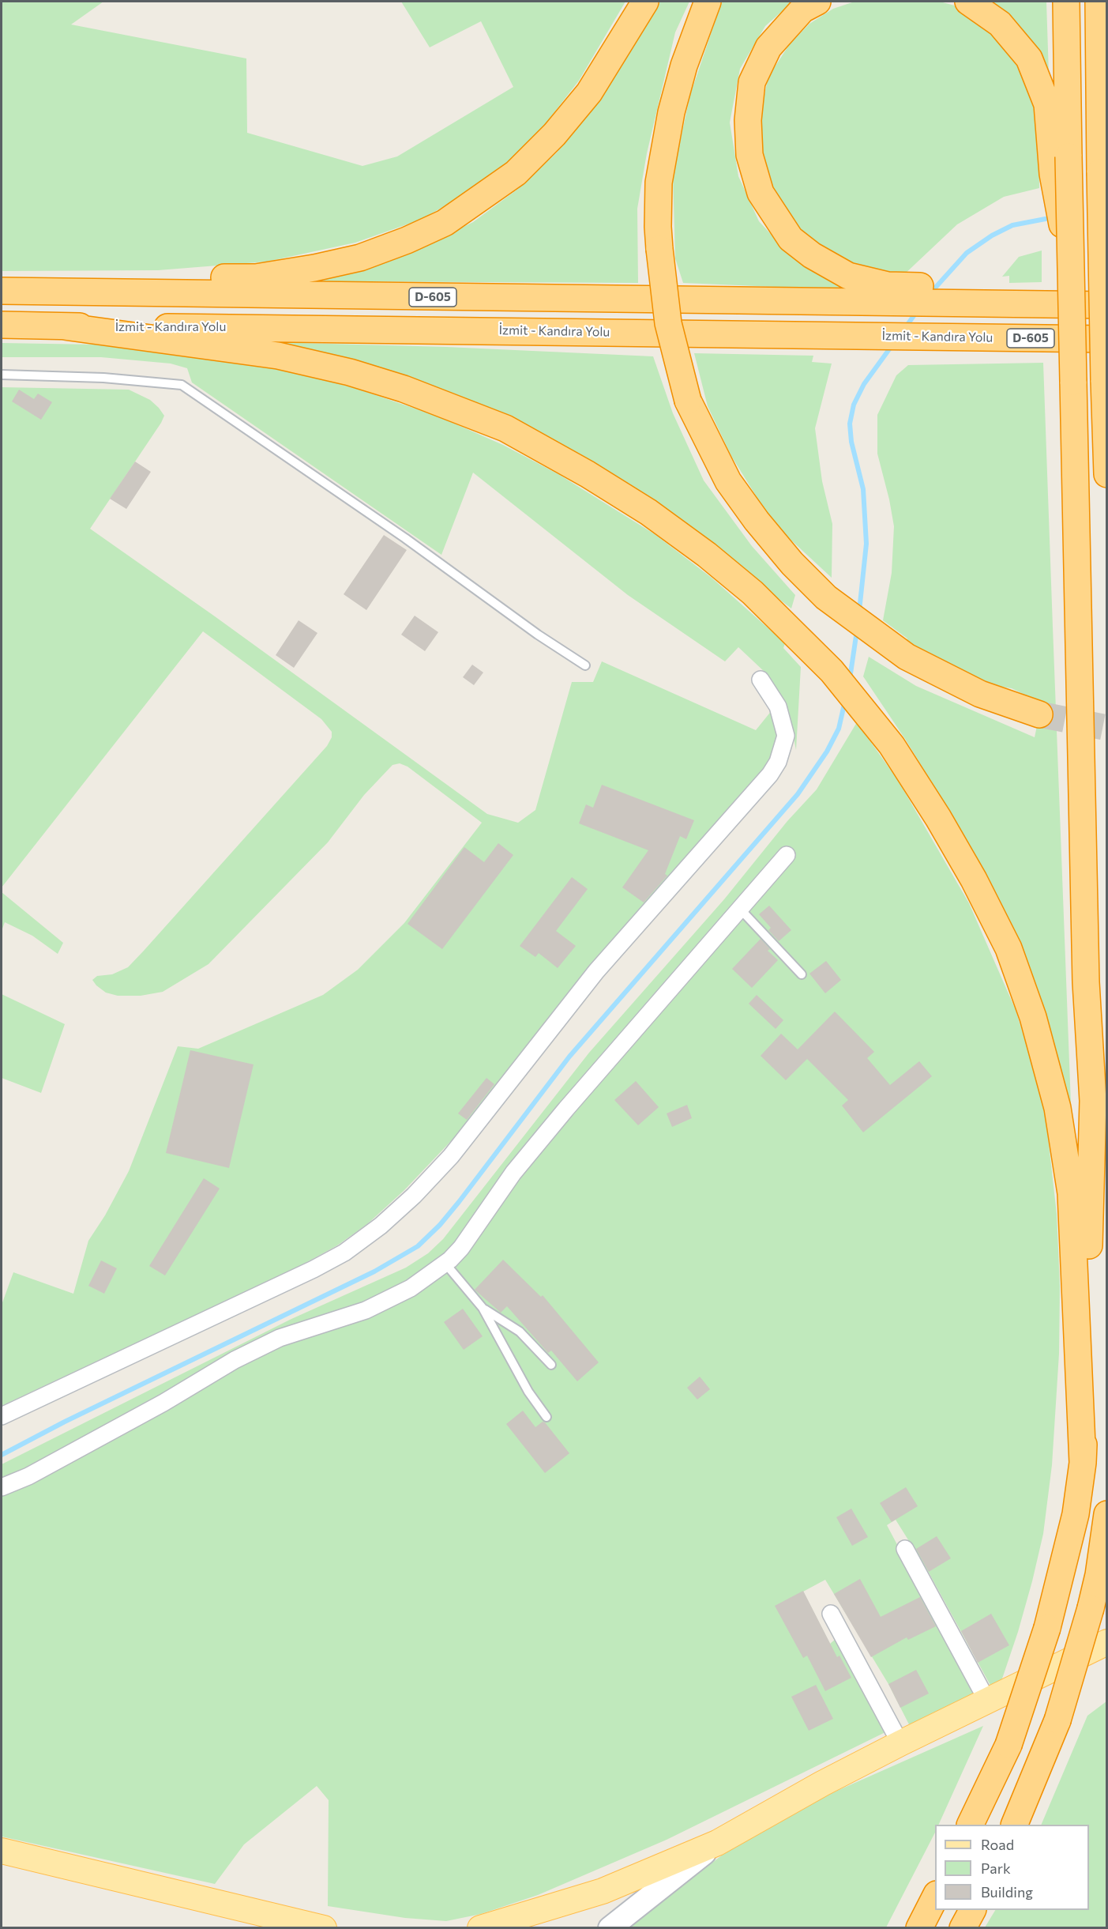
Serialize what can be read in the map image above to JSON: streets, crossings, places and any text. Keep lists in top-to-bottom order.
{
  "streets": {
    "highway": ["D-605", "İzmit - Kandıra Yolu"]
  },
  "legend": ["Road", "Park", "Building"]
}
